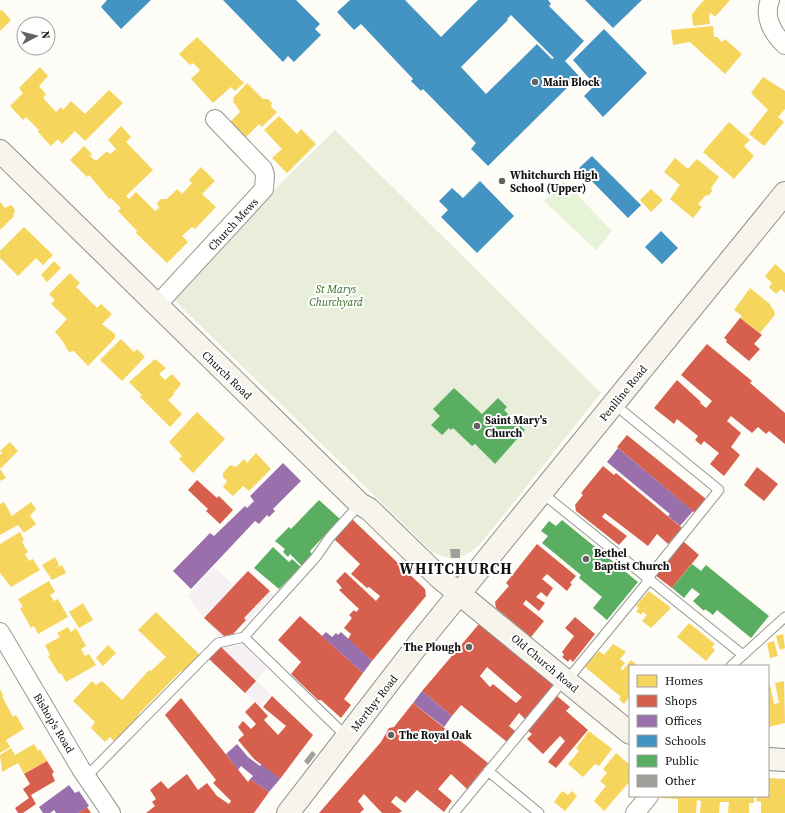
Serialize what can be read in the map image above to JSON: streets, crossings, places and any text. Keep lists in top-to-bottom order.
{
  "streets": {
    "street": [
      "Church Mews",
      "Church Road",
      "Penlline Road",
      "Old Church Road",
      "Merthyr Road",
      "Bishop's Road"
    ]
  },
  "crossings": [
    ["Church Mews", "Church Road"],
    ["Church Road", "Penlline Road"],
    ["Church Road", "Old Church Road"],
    ["Church Road", "Merthyr Road"],
    ["Penlline Road", "Old Church Road"],
    ["Penlline Road", "Merthyr Road"],
    ["Old Church Road", "Merthyr Road"]
  ],
  "districts": ["WHITCHURCH"],
  "parks": ["St Marys Churchyard"],
  "places": [
    "Main Block",
    "Whitchurch High School (Upper)",
    "Saint Mary's Church",
    "Bethel Baptist Church",
    "The Plough",
    "The Royal Oak"
  ],
  "legend": [
    "Homes",
    "Shops",
    "Offices",
    "Schools",
    "Public",
    "Other"
  ],
  "north": "right"
}
